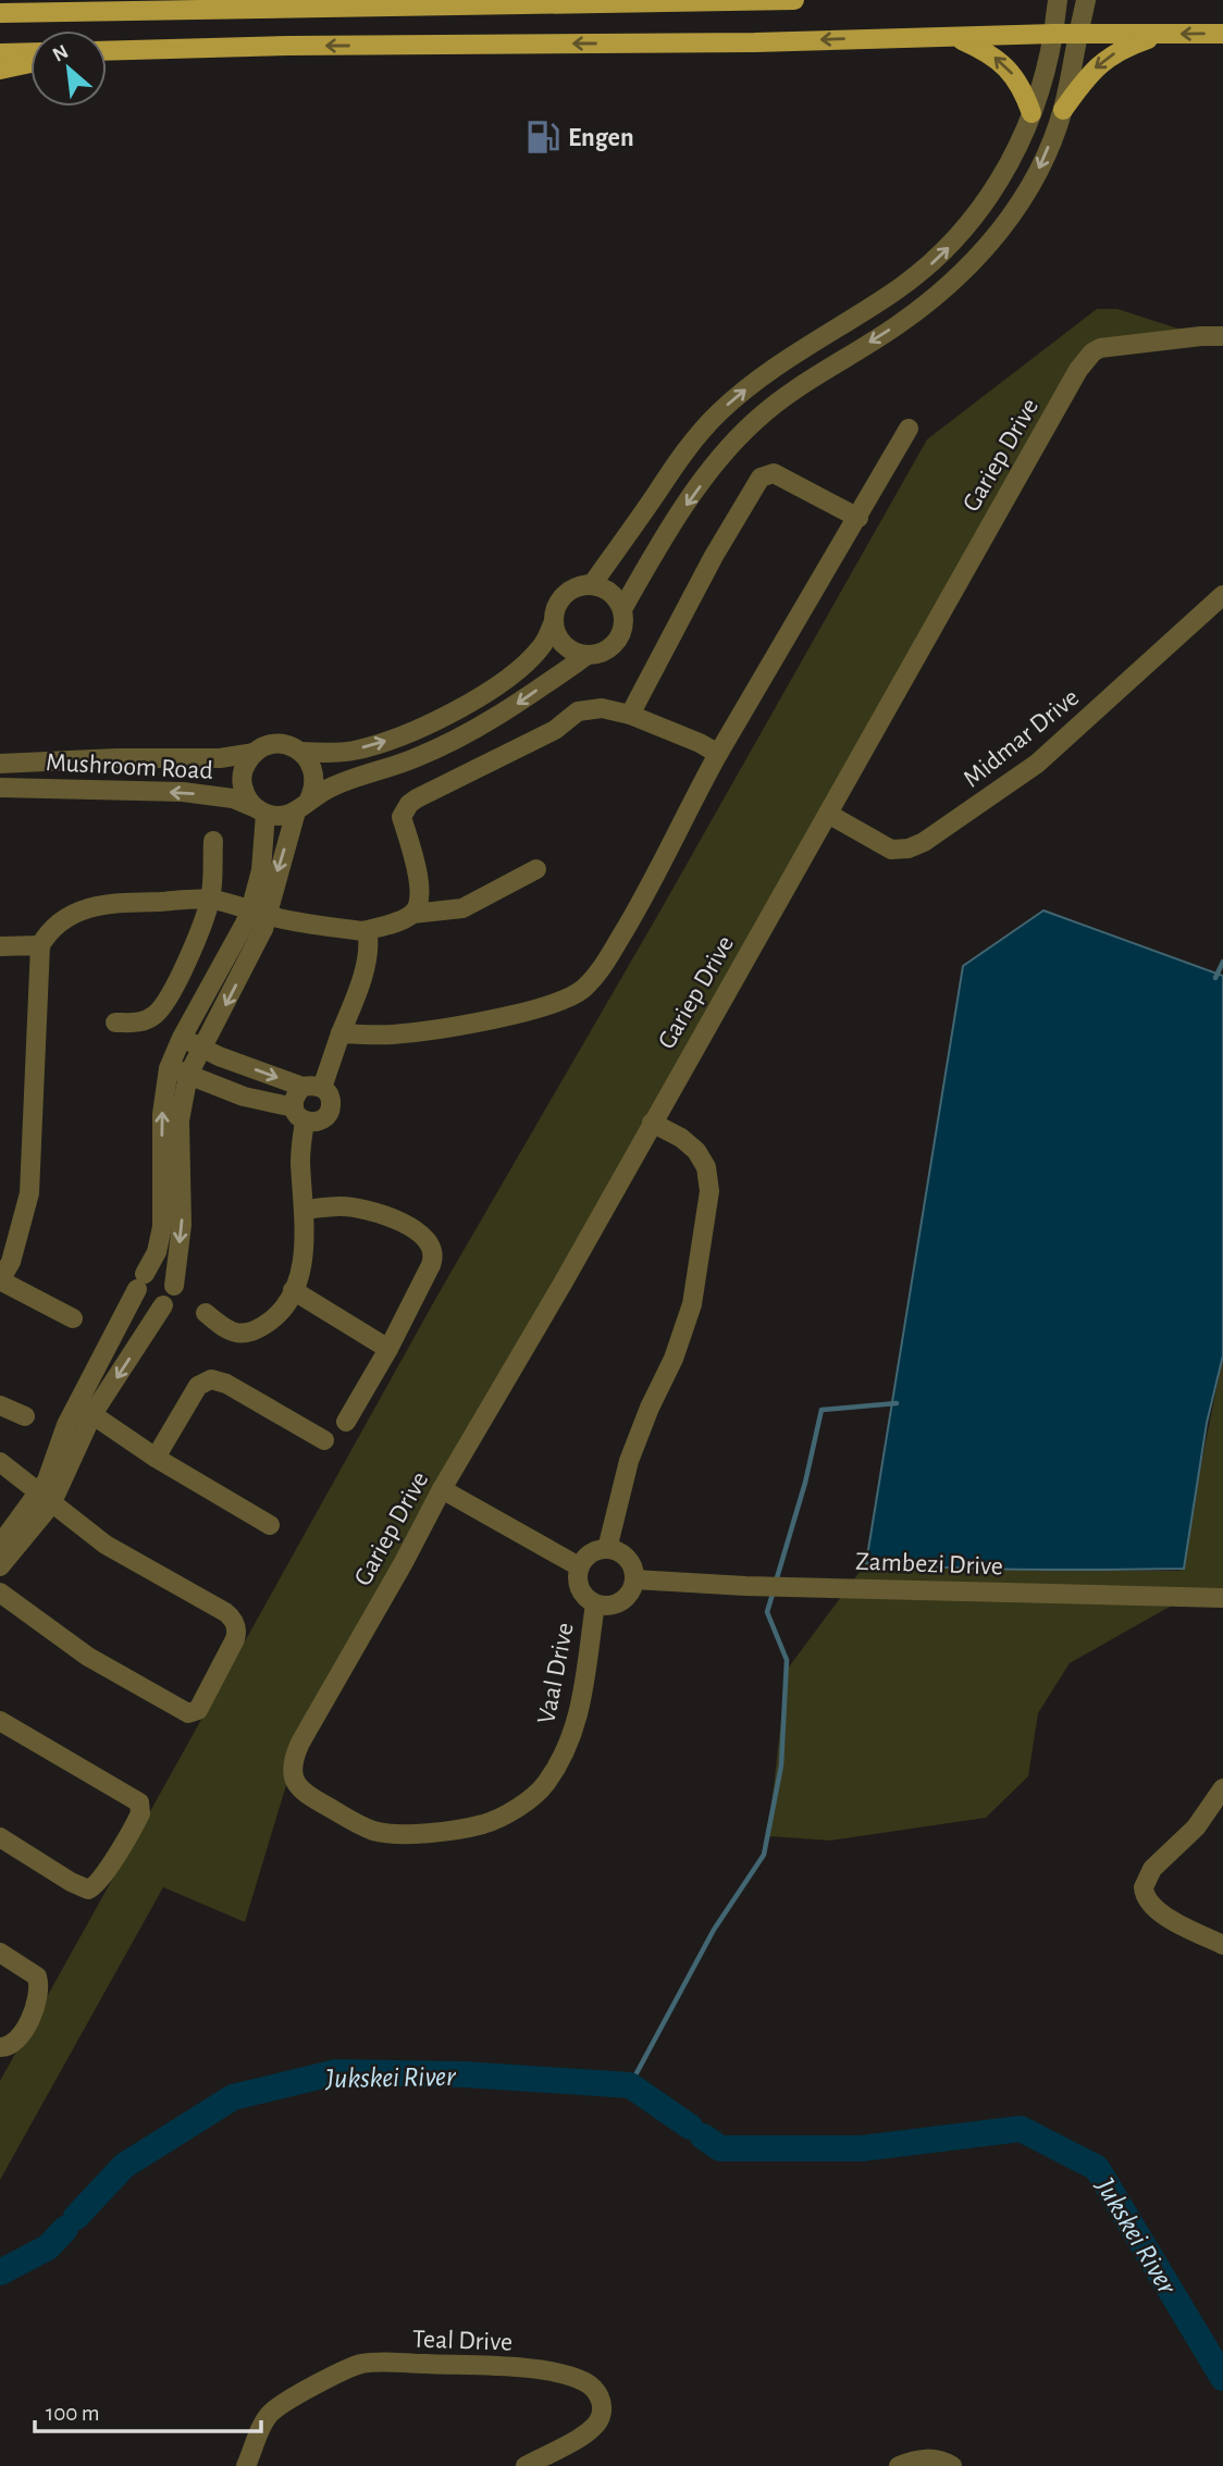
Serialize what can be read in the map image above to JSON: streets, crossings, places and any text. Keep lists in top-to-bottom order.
{
  "streets": {
    "street": [
      "Gariep Drive",
      "Midmar Drive",
      "Mushroom Road",
      "Zambezi Drive",
      "Vaal Drive",
      "Teal Drive"
    ]
  },
  "crossings": [
    ["Gariep Drive", "Midmar Drive"],
    ["Gariep Drive", "Vaal Drive"],
    ["Zambezi Drive", "Vaal Drive"]
  ],
  "water": ["Jukskei River"],
  "places": {
    "fuel station": ["Engen"]
  },
  "scale_bar": "100 m",
  "north": "top left"
}
